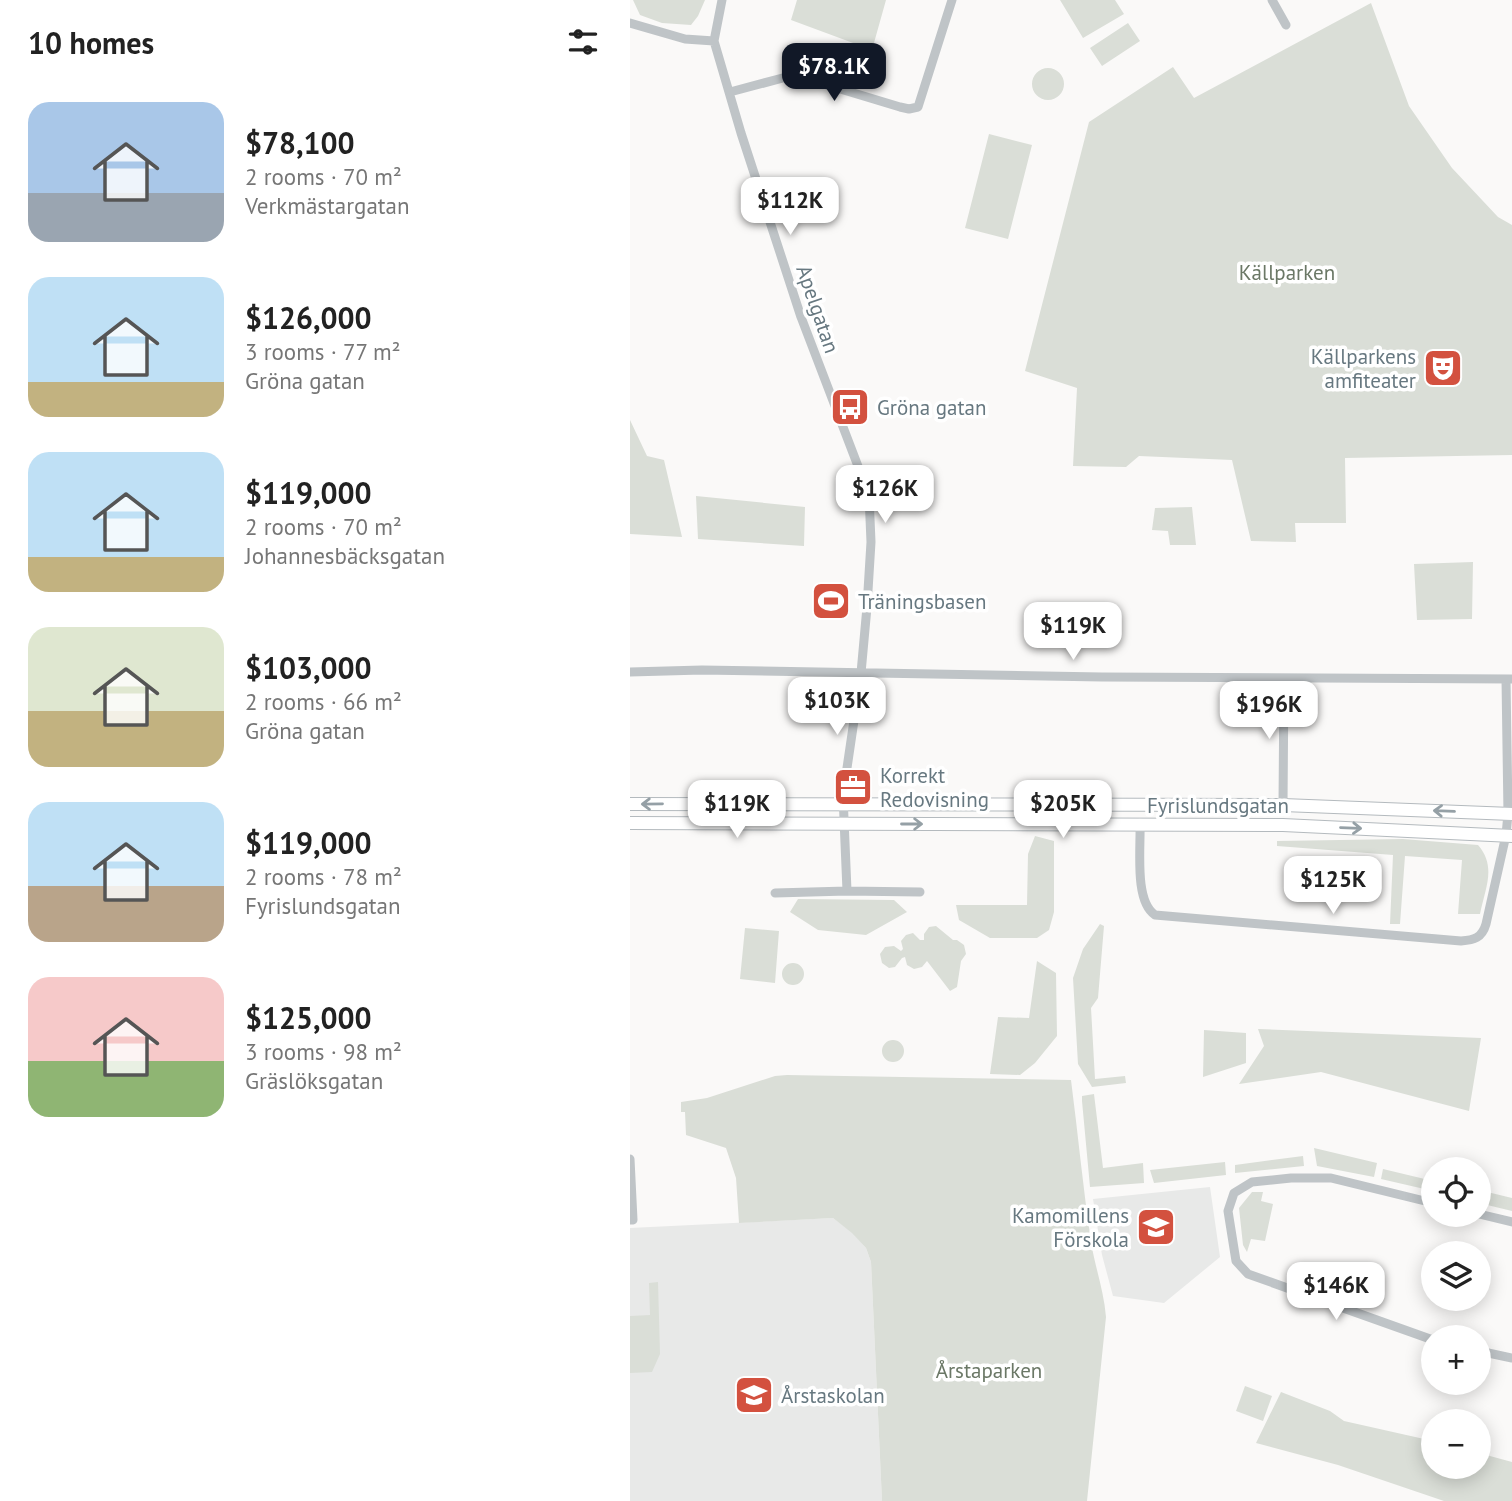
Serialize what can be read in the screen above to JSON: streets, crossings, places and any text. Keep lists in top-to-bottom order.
{
  "streets": {
    "main road": ["Fyrislundsgatan"],
    "street": ["Apelgatan"]
  },
  "parks": ["Källparken", "Årstaparken"],
  "places": {
    "theatre": ["Källparkens amfiteater"],
    "bus stop": ["Gröna gatan"],
    "sports": ["Träningsbasen"],
    "office": ["Korrekt Redovisning"],
    "school or university": ["Kamomillens Förskola", "Årstaskolan"]
  },
  "page": {
    "heading": "10 homes",
    "price": [
      "$78.1K",
      "$112K",
      "$126K",
      "$119K",
      "$103K",
      "$196K",
      "$119K",
      "$205K",
      "$125K",
      "$146K"
    ],
    "list": [
      {
        "name": "$78,100",
        "note": "2 rooms · 70 m² · Verkmästargatan"
      },
      {
        "name": "$126,000",
        "note": "3 rooms · 77 m² · Gröna gatan"
      },
      {
        "name": "$119,000",
        "note": "2 rooms · 70 m² · Johannesbäcksgatan"
      },
      {
        "name": "$103,000",
        "note": "2 rooms · 66 m² · Gröna gatan"
      },
      {
        "name": "$119,000",
        "note": "2 rooms · 78 m² · Fyrislundsgatan"
      },
      {
        "name": "$125,000",
        "note": "3 rooms · 98 m² · Gräslöksgatan"
      }
    ],
    "map_buttons": ["+", "−"]
  }
}
